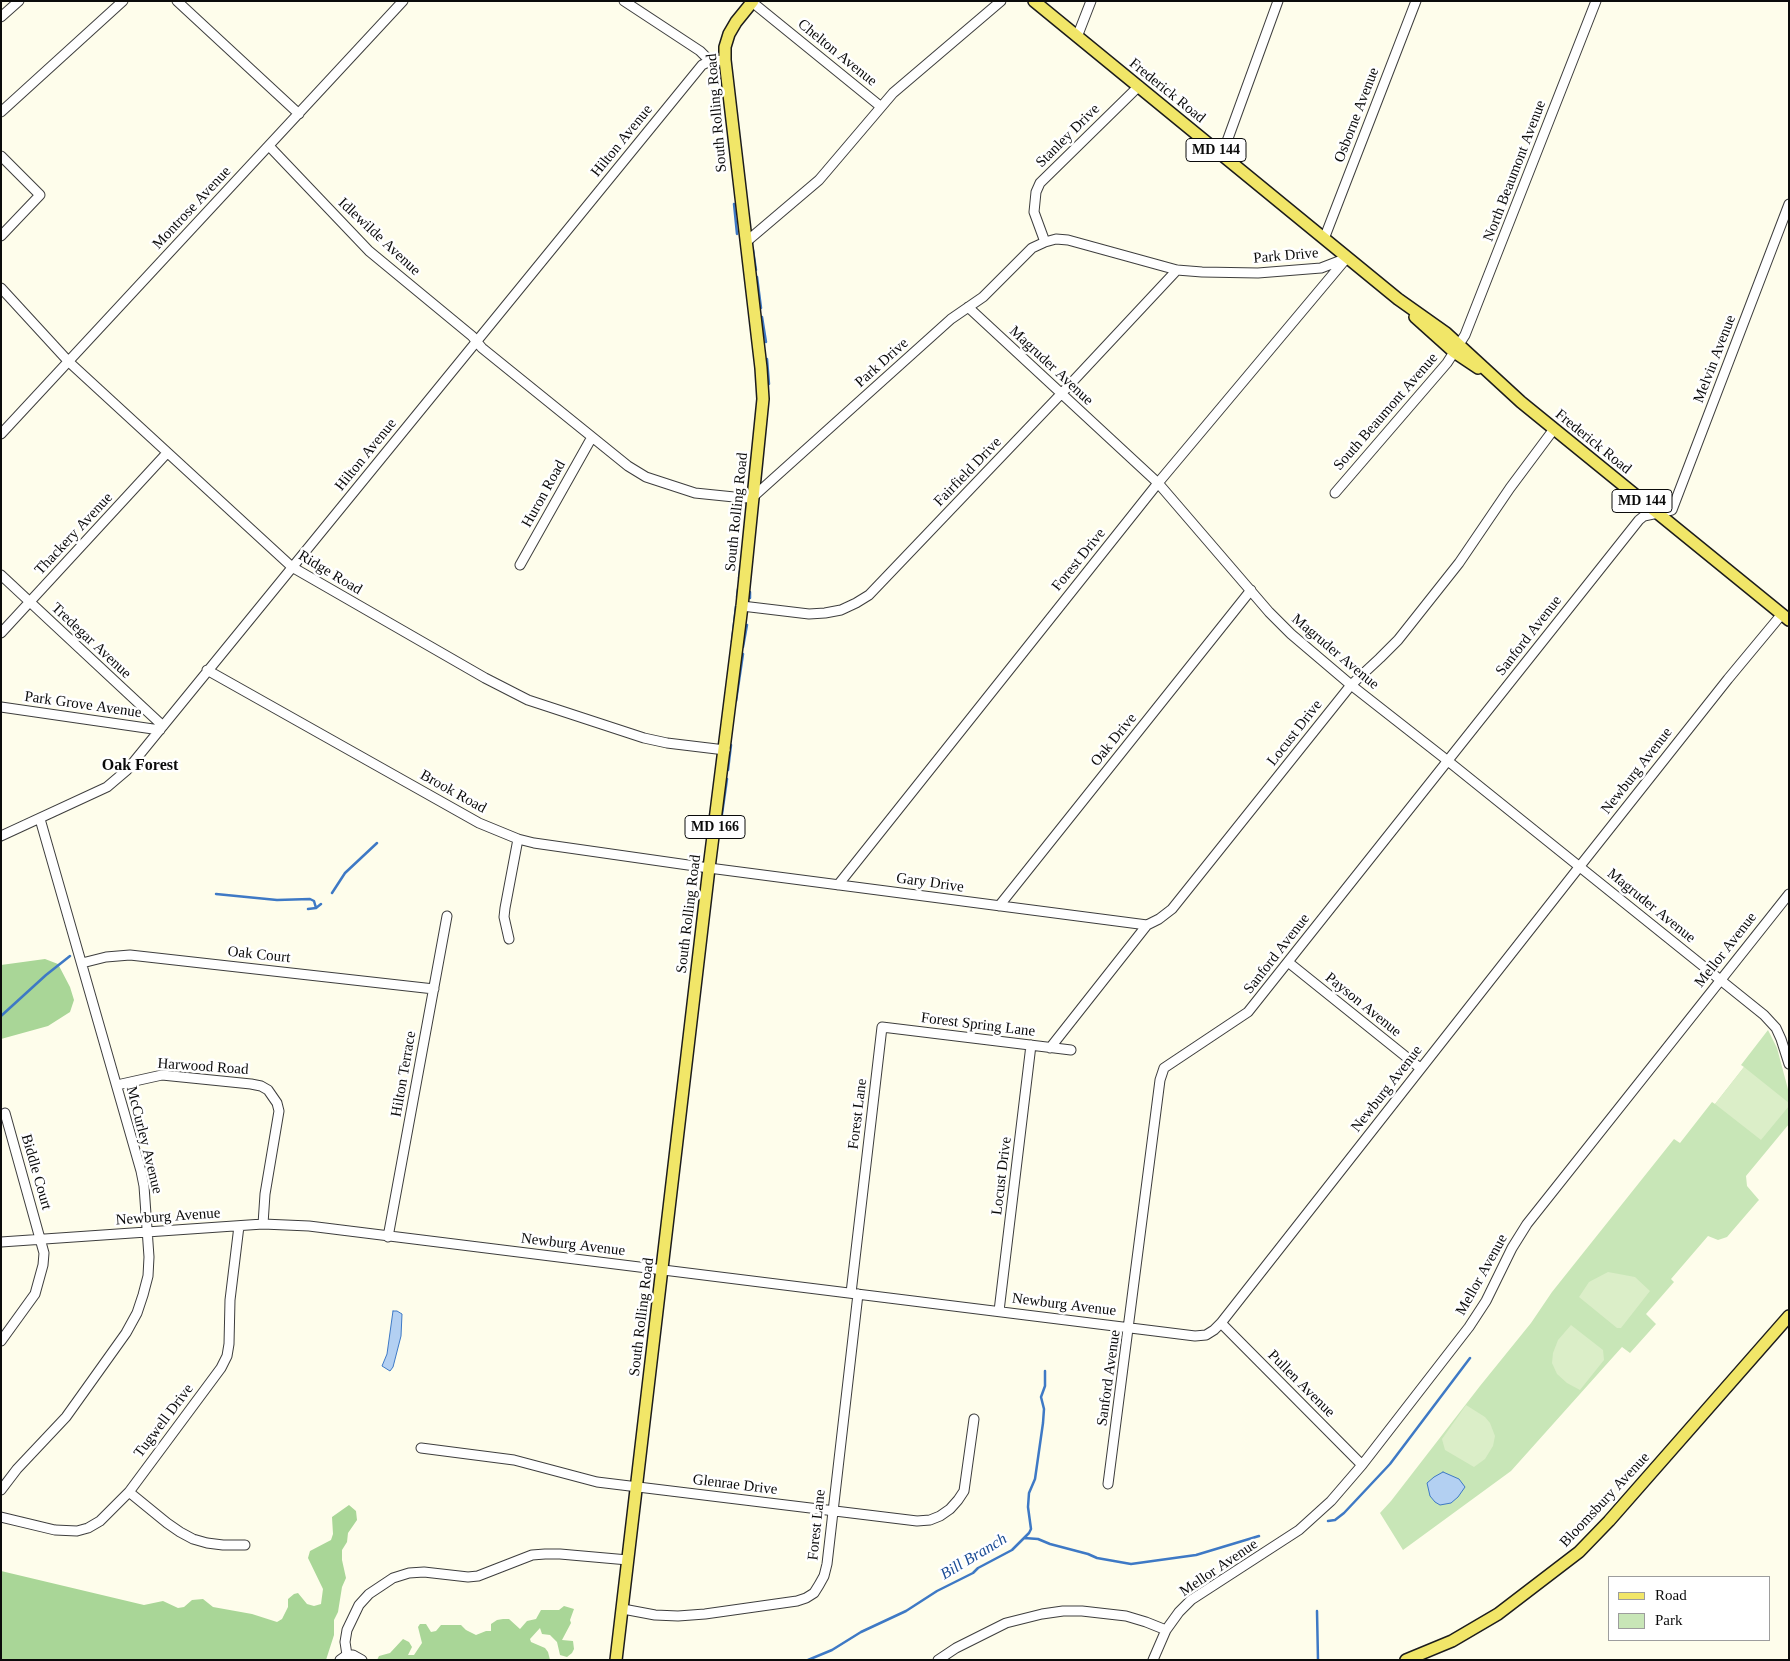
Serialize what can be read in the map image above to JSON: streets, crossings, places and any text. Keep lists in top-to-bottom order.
{
  "streets": {
    "main road": [
      "Frederick Road",
      "South Rolling Road",
      "MD 144",
      "MD 166",
      "Bloomsbury Avenue"
    ],
    "street": [
      "Chelton Avenue",
      "Osborne Avenue",
      "Stanley Drive",
      "Hilton Avenue",
      "North Beaumont Avenue",
      "Montrose Avenue",
      "Idlewilde Avenue",
      "Park Drive",
      "Melvin Avenue",
      "Magruder Avenue",
      "South Beaumont Avenue",
      "Fairfield Drive",
      "Huron Road",
      "Thackery Avenue",
      "Forest Drive",
      "Ridge Road",
      "Sanford Avenue",
      "Tredegar Avenue",
      "Park Grove Avenue",
      "Locust Drive",
      "Oak Drive",
      "Newburg Avenue",
      "Brook Road",
      "Gary Drive",
      "Mellor Avenue",
      "Oak Court",
      "Payson Avenue",
      "Forest Spring Lane",
      "Harwood Road",
      "Hilton Terrace",
      "Forest Lane",
      "McCurley Avenue",
      "Biddle Court",
      "Pullen Avenue",
      "Tugwell Drive",
      "Glenrae Drive"
    ]
  },
  "crossings": [
    ["Chelton Avenue", "South Rolling Road"],
    ["Frederick Road", "Osborne Avenue"],
    ["Frederick Road", "Stanley Drive"],
    ["Frederick Road", "North Beaumont Avenue"],
    ["Frederick Road", "Park Drive"],
    ["Frederick Road", "Melvin Avenue"],
    ["Frederick Road", "South Beaumont Avenue"],
    ["Frederick Road", "Forest Drive"],
    ["Frederick Road", "Sanford Avenue"],
    ["Frederick Road", "Locust Drive"],
    ["Frederick Road", "Newburg Avenue"],
    ["South Rolling Road", "Park Drive"],
    ["South Rolling Road", "Fairfield Drive"],
    ["South Rolling Road", "Ridge Road"],
    ["South Rolling Road", "Newburg Avenue"],
    ["South Rolling Road", "Brook Road"],
    ["South Rolling Road", "Gary Drive"],
    ["South Rolling Road", "Forest Lane"],
    ["South Rolling Road", "Glenrae Drive"],
    ["Stanley Drive", "Park Drive"],
    ["Hilton Avenue", "Idlewilde Avenue"],
    ["Hilton Avenue", "Ridge Road"],
    ["Hilton Avenue", "Tredegar Avenue"],
    ["Hilton Avenue", "Park Grove Avenue"],
    ["Hilton Avenue", "Brook Road"],
    ["Hilton Avenue", "McCurley Avenue"],
    ["North Beaumont Avenue", "South Beaumont Avenue"],
    ["Montrose Avenue", "Idlewilde Avenue"],
    ["Montrose Avenue", "Ridge Road"],
    ["Park Drive", "Magruder Avenue"],
    ["Park Drive", "Fairfield Drive"],
    ["Park Drive", "Forest Drive"],
    ["Melvin Avenue", "Sanford Avenue"],
    ["Magruder Avenue", "Fairfield Drive"],
    ["Magruder Avenue", "Forest Drive"],
    ["Magruder Avenue", "Sanford Avenue"],
    ["Magruder Avenue", "Locust Drive"],
    ["Magruder Avenue", "Oak Drive"],
    ["Magruder Avenue", "Newburg Avenue"],
    ["Magruder Avenue", "Mellor Avenue"],
    ["Thackery Avenue", "Ridge Road"],
    ["Thackery Avenue", "Tredegar Avenue"],
    ["Forest Drive", "Gary Drive"],
    ["Sanford Avenue", "Newburg Avenue"],
    ["Sanford Avenue", "Payson Avenue"],
    ["Tredegar Avenue", "Park Grove Avenue"],
    ["Locust Drive", "Newburg Avenue"],
    ["Locust Drive", "Gary Drive"],
    ["Locust Drive", "Forest Spring Lane"],
    ["Oak Drive", "Gary Drive"],
    ["Newburg Avenue", "Payson Avenue"],
    ["Newburg Avenue", "Harwood Road"],
    ["Newburg Avenue", "Hilton Terrace"],
    ["Newburg Avenue", "Forest Lane"],
    ["Newburg Avenue", "McCurley Avenue"],
    ["Newburg Avenue", "Biddle Court"],
    ["Newburg Avenue", "Pullen Avenue"],
    ["Newburg Avenue", "Tugwell Drive"],
    ["Brook Road", "Gary Drive"],
    ["Mellor Avenue", "Pullen Avenue"],
    ["Oak Court", "Hilton Terrace"],
    ["Oak Court", "McCurley Avenue"],
    ["Forest Spring Lane", "Forest Lane"],
    ["Harwood Road", "McCurley Avenue"],
    ["Forest Lane", "Glenrae Drive"]
  ],
  "districts": ["Oak Forest"],
  "water": ["Bill Branch"],
  "legend": ["Road", "Park"]
}
